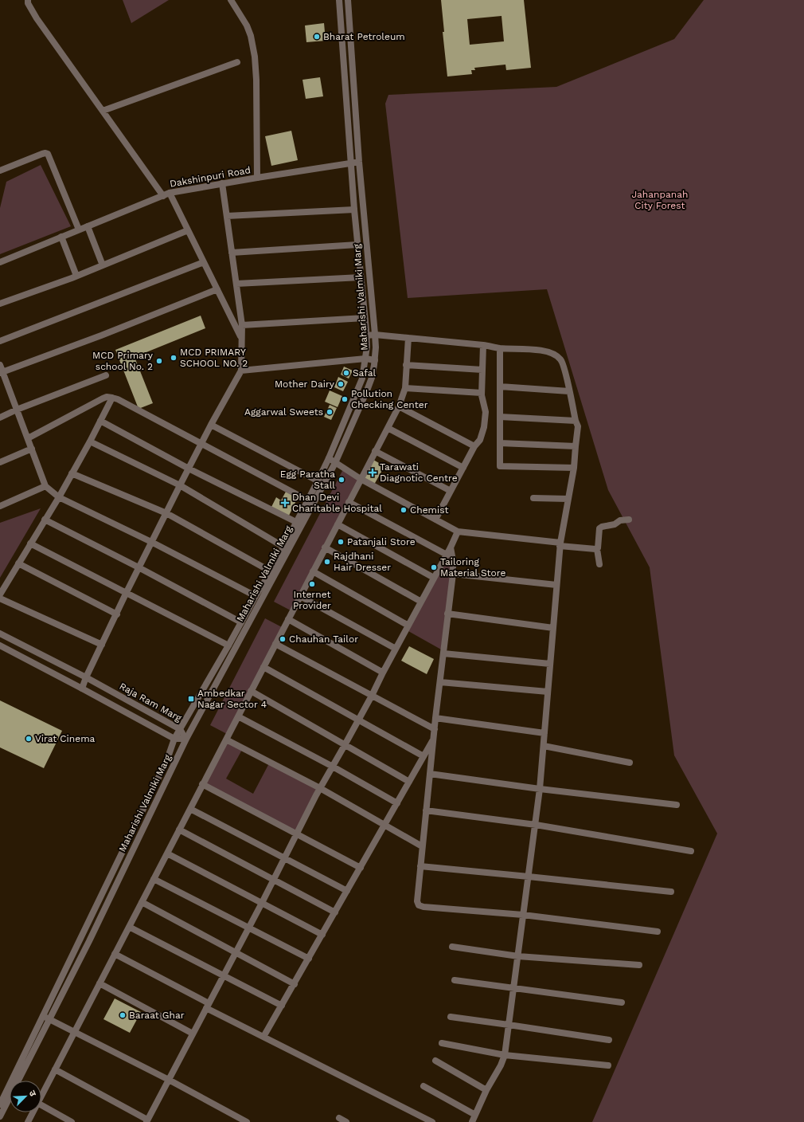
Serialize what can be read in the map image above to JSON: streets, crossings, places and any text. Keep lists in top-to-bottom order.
{
  "streets": {
    "street": ["Dakshinpuri Road", "Maharishi Valmiki Marg", "Raja Ram Marg"]
  },
  "crossings": [
    ["Dakshinpuri Road", "Maharishi Valmiki Marg"],
    ["Maharishi Valmiki Marg", "Raja Ram Marg"]
  ],
  "parks": ["Jahanpanah City Forest"],
  "places": {
    "other": [
      "Bharat Petroleum",
      "MCD PRIMARY SCHOOL NO. 2",
      "MCD Primary school No. 2",
      "Safal",
      "Mother Dairy",
      "Pollution Checking Center",
      "Aggarwal Sweets",
      "Egg Paratha Stall",
      "Chemist",
      "Patanjali Store",
      "Rajdhani Hair Dresser",
      "Tailoring Material Store",
      "Internet Provider",
      "Chauhan Tailor",
      "Virat Cinema",
      "Baraat Ghar"
    ],
    "health": ["Tarawati Diagnotic Centre", "Dhan Devi Charitable Hospital"],
    "transit": ["Ambedkar Nagar Sector 4"]
  },
  "north": "top right"
}
